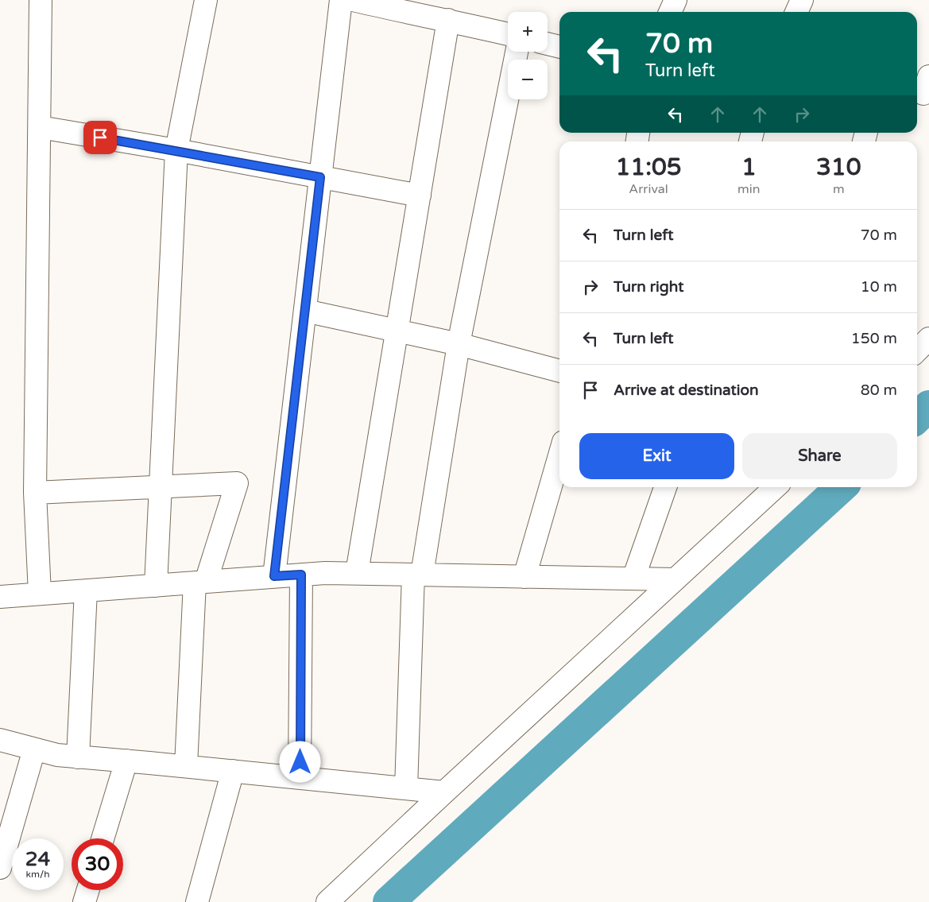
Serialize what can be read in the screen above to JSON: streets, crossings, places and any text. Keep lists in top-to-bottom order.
{
  "page": {
    "map_buttons": ["+", "−"],
    "turn": ["70 m", "Turn left"],
    "eta": [
      "11:05",
      "Arrival",
      "1",
      "min",
      "310",
      "m"
    ],
    "list": [
      {
        "name": "Turn left",
        "value": "70 m"
      },
      {
        "name": "Turn right",
        "value": "10 m"
      },
      {
        "name": "Turn left",
        "value": "150 m"
      },
      {
        "name": "Arrive at destination",
        "value": "80 m"
      }
    ],
    "buttons": ["Exit", "Share"],
    "speed": "24 km/h",
    "limit": "30"
  }
}
